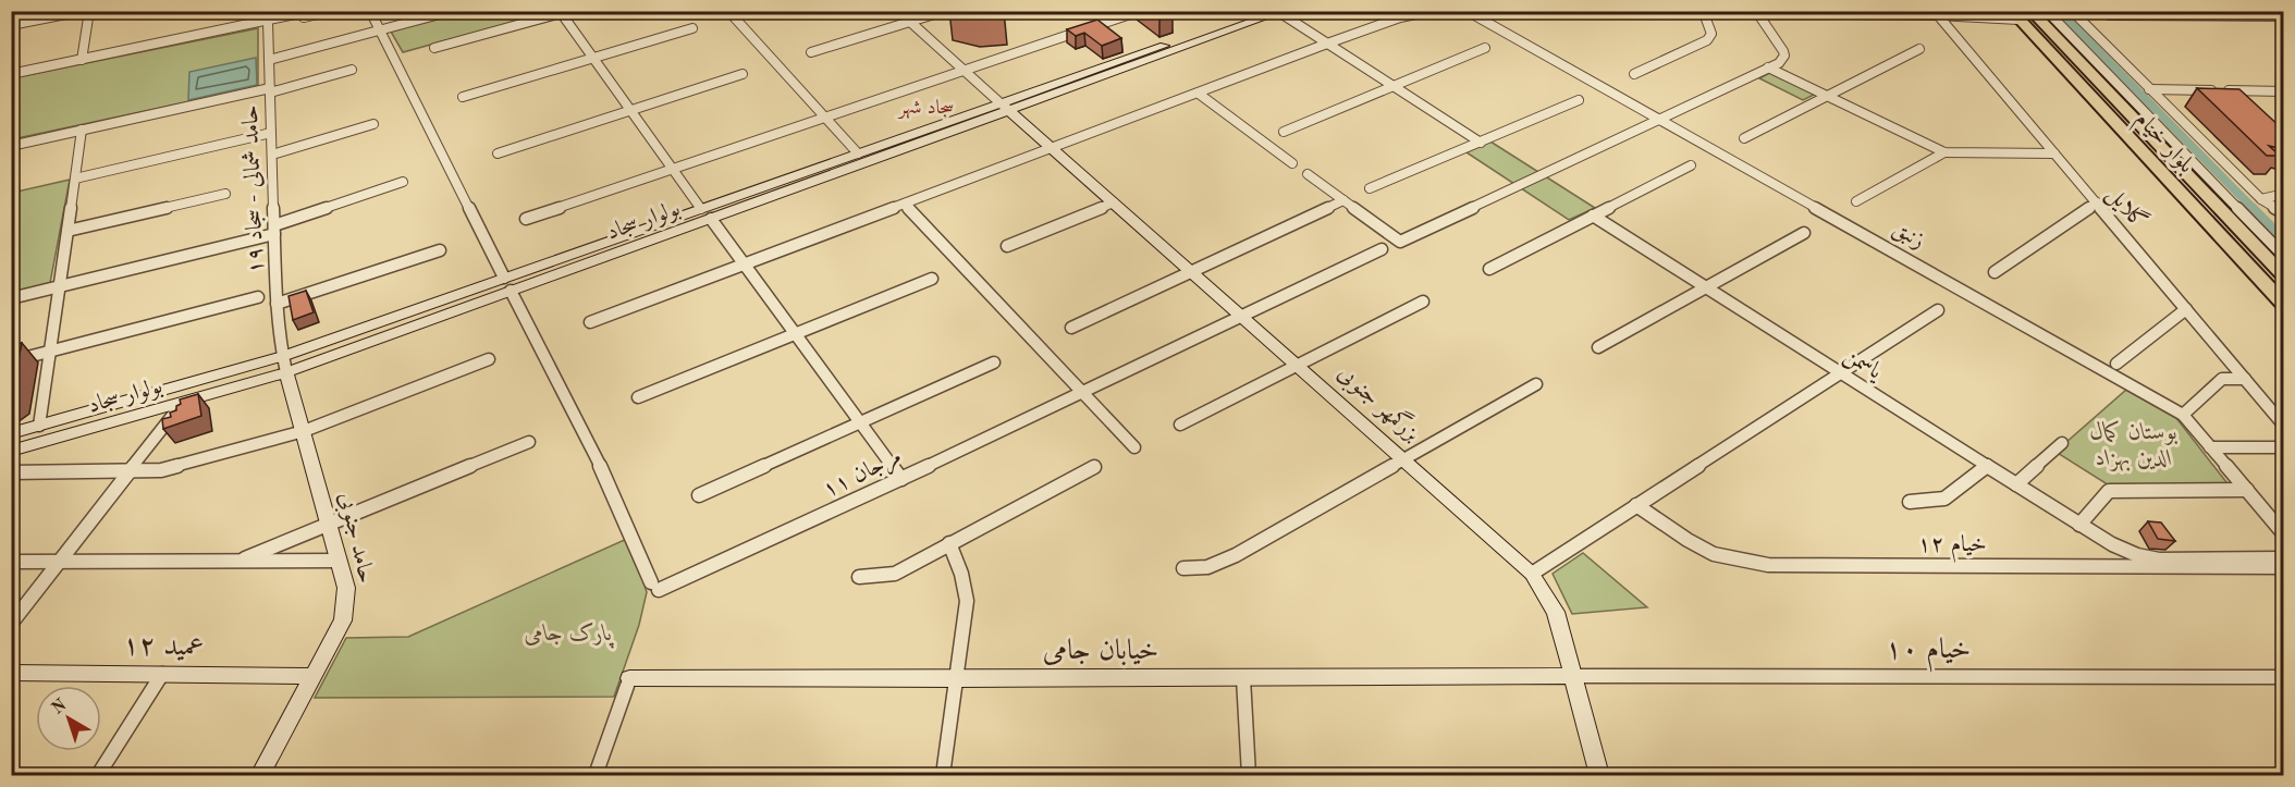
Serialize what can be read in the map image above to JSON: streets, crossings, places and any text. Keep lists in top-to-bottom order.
{
  "streets": {
    "main road": ["بلوار خیام"],
    "street": [
      "حامد شمالی - سجاد ۱۹",
      "گلایل",
      "بولوار سجاد",
      "زنبق",
      "یاسمن",
      "بزرگمهر جنوبی",
      "مرجان ۱۱",
      "حامد جنوبی",
      "خیام ۱۲",
      "عمید ۱۲",
      "خیام ۱۰",
      "خیابان جامی"
    ]
  },
  "crossings": [
    ["حامد شمالی - سجاد ۱۹", "بولوار سجاد"],
    ["حامد شمالی - سجاد ۱۹", "حامد جنوبی"],
    ["بولوار سجاد", "بزرگمهر جنوبی"],
    ["بولوار سجاد", "مرجان ۱۱"],
    ["بولوار سجاد", "حامد جنوبی"],
    ["بزرگمهر جنوبی", "مرجان ۱۱"],
    ["بزرگمهر جنوبی", "خیام ۱۰"],
    ["بزرگمهر جنوبی", "خیابان جامی"],
    ["حامد جنوبی", "عمید ۱۲"],
    ["خیام ۱۰", "خیابان جامی"]
  ],
  "districts": ["سجاد شهر"],
  "parks": ["بوستان کمال الدین بهزاد", "پارک جامی"],
  "north": "top left"
}
